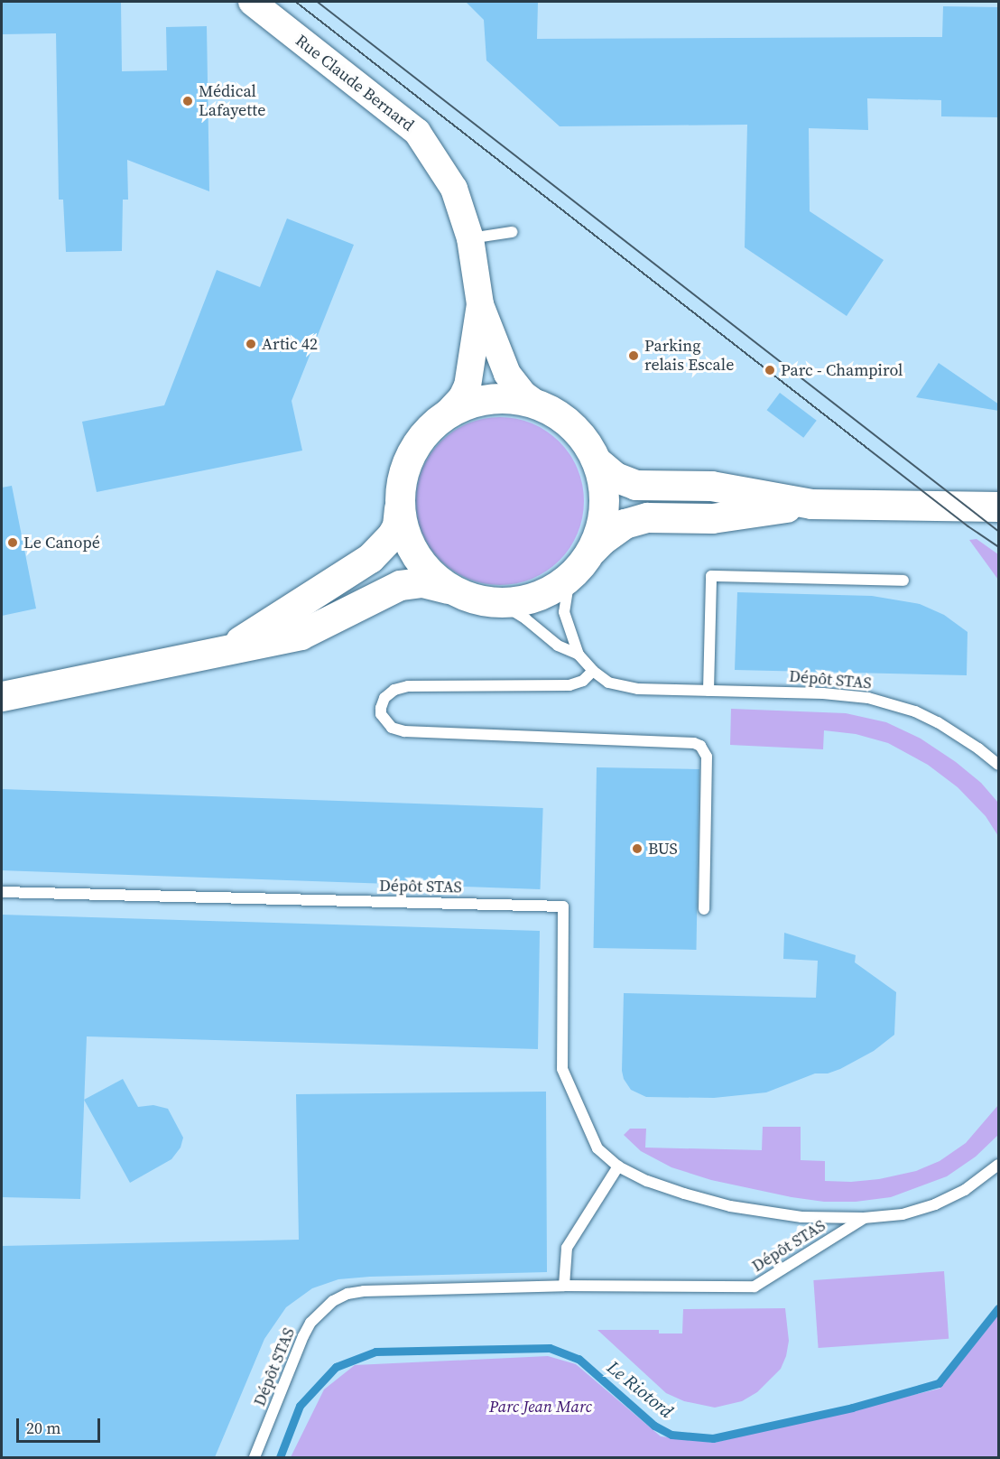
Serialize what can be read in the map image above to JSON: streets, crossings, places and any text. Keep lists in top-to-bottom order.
{
  "streets": {
    "street": ["Rue Claude Bernard"],
    "lane": ["Dépôt STAS"]
  },
  "water": ["Le Riotord"],
  "parks": ["Parc Jean Marc"],
  "places": [
    "Médical Lafayette",
    "Artic 42",
    "Parking relais Escale",
    "Parc - Champirol",
    "Le Canopé",
    "BUS"
  ],
  "scale_bar": "20 m"
}
